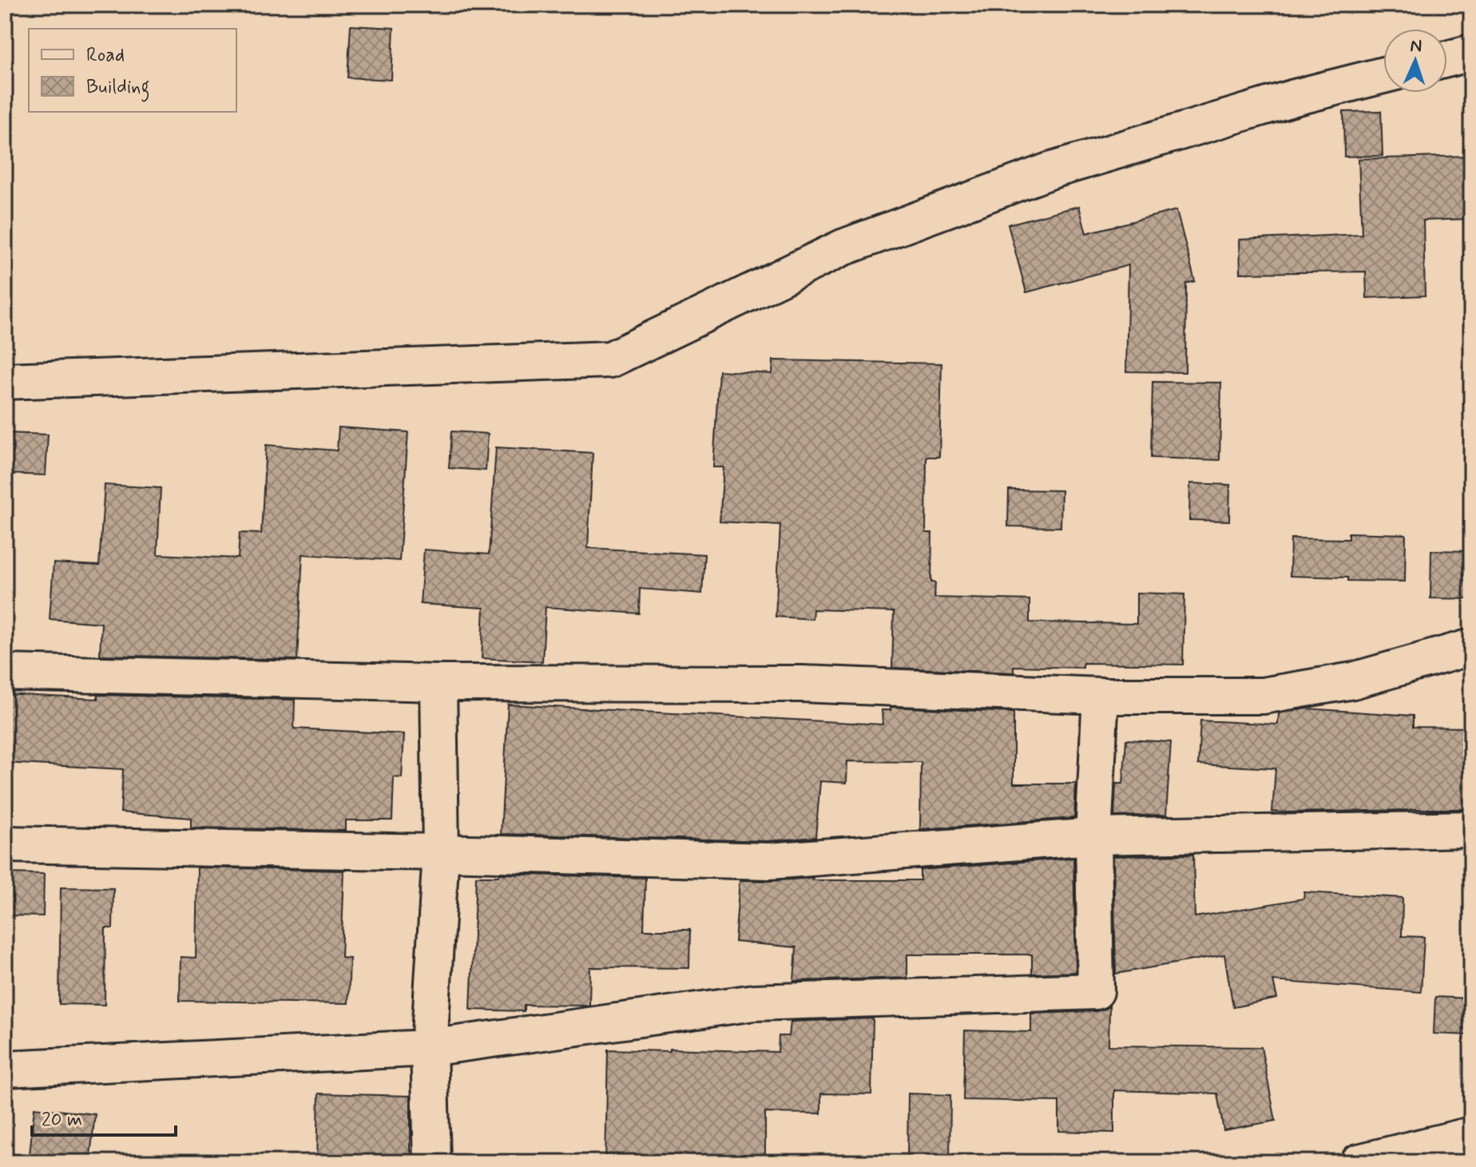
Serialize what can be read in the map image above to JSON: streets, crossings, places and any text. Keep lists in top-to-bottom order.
{
  "legend": ["Road", "Building"],
  "scale_bar": "20 m",
  "north": "top"
}
